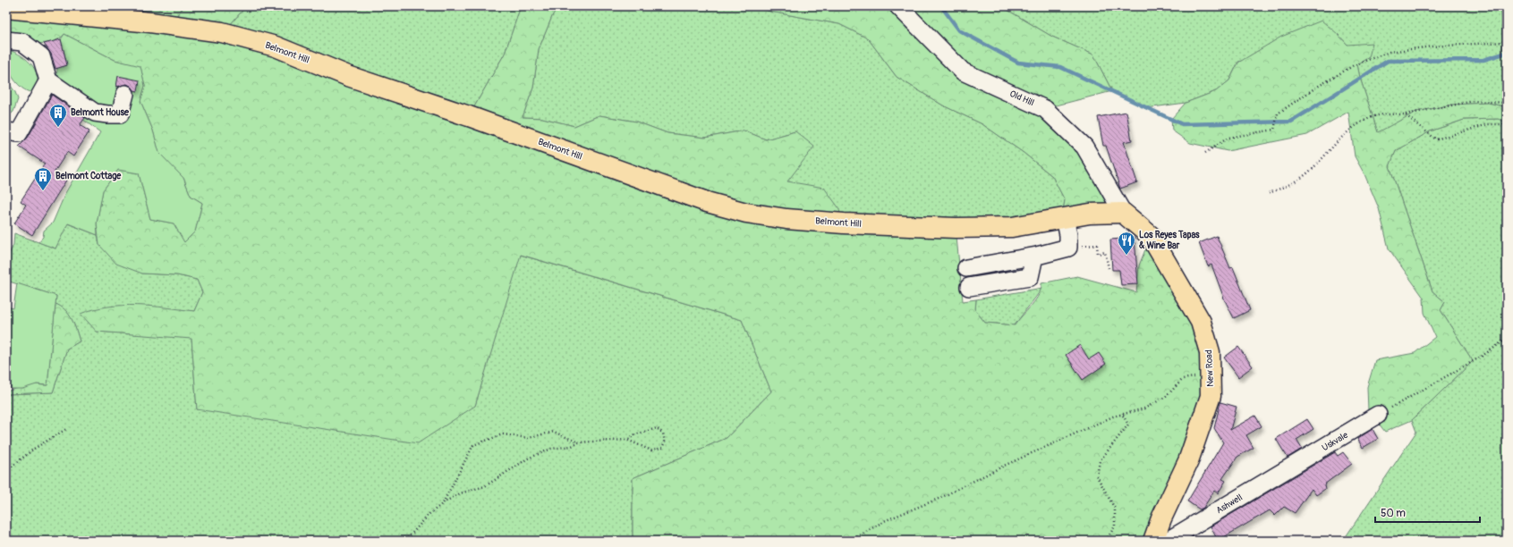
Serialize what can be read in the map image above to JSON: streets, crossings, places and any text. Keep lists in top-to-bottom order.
{
  "streets": {
    "main road": ["Belmont Hill", "New Road"],
    "street": ["Old Hill", "Uskvale", "Ashwell"]
  },
  "crossings": [
    ["Belmont Hill", "Old Hill"],
    ["Belmont Hill", "New Road"],
    ["Old Hill", "New Road"],
    ["Uskvale", "Ashwell"]
  ],
  "places": {
    "building": ["Belmont House", "Belmont Cottage"],
    "restaurant": ["Los Reyes Tapas & Wine Bar"]
  },
  "scale_bar": "50 m"
}
